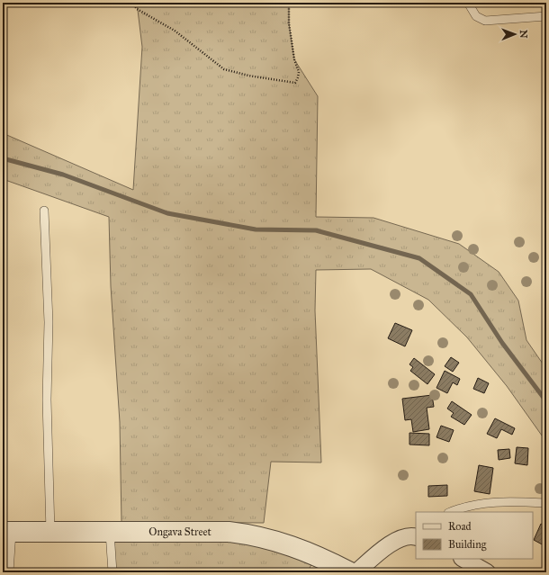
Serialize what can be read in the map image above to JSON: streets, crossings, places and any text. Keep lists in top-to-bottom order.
{
  "streets": {
    "street": ["Ongava Street"]
  },
  "legend": ["Road", "Building"],
  "north": "right"
}
